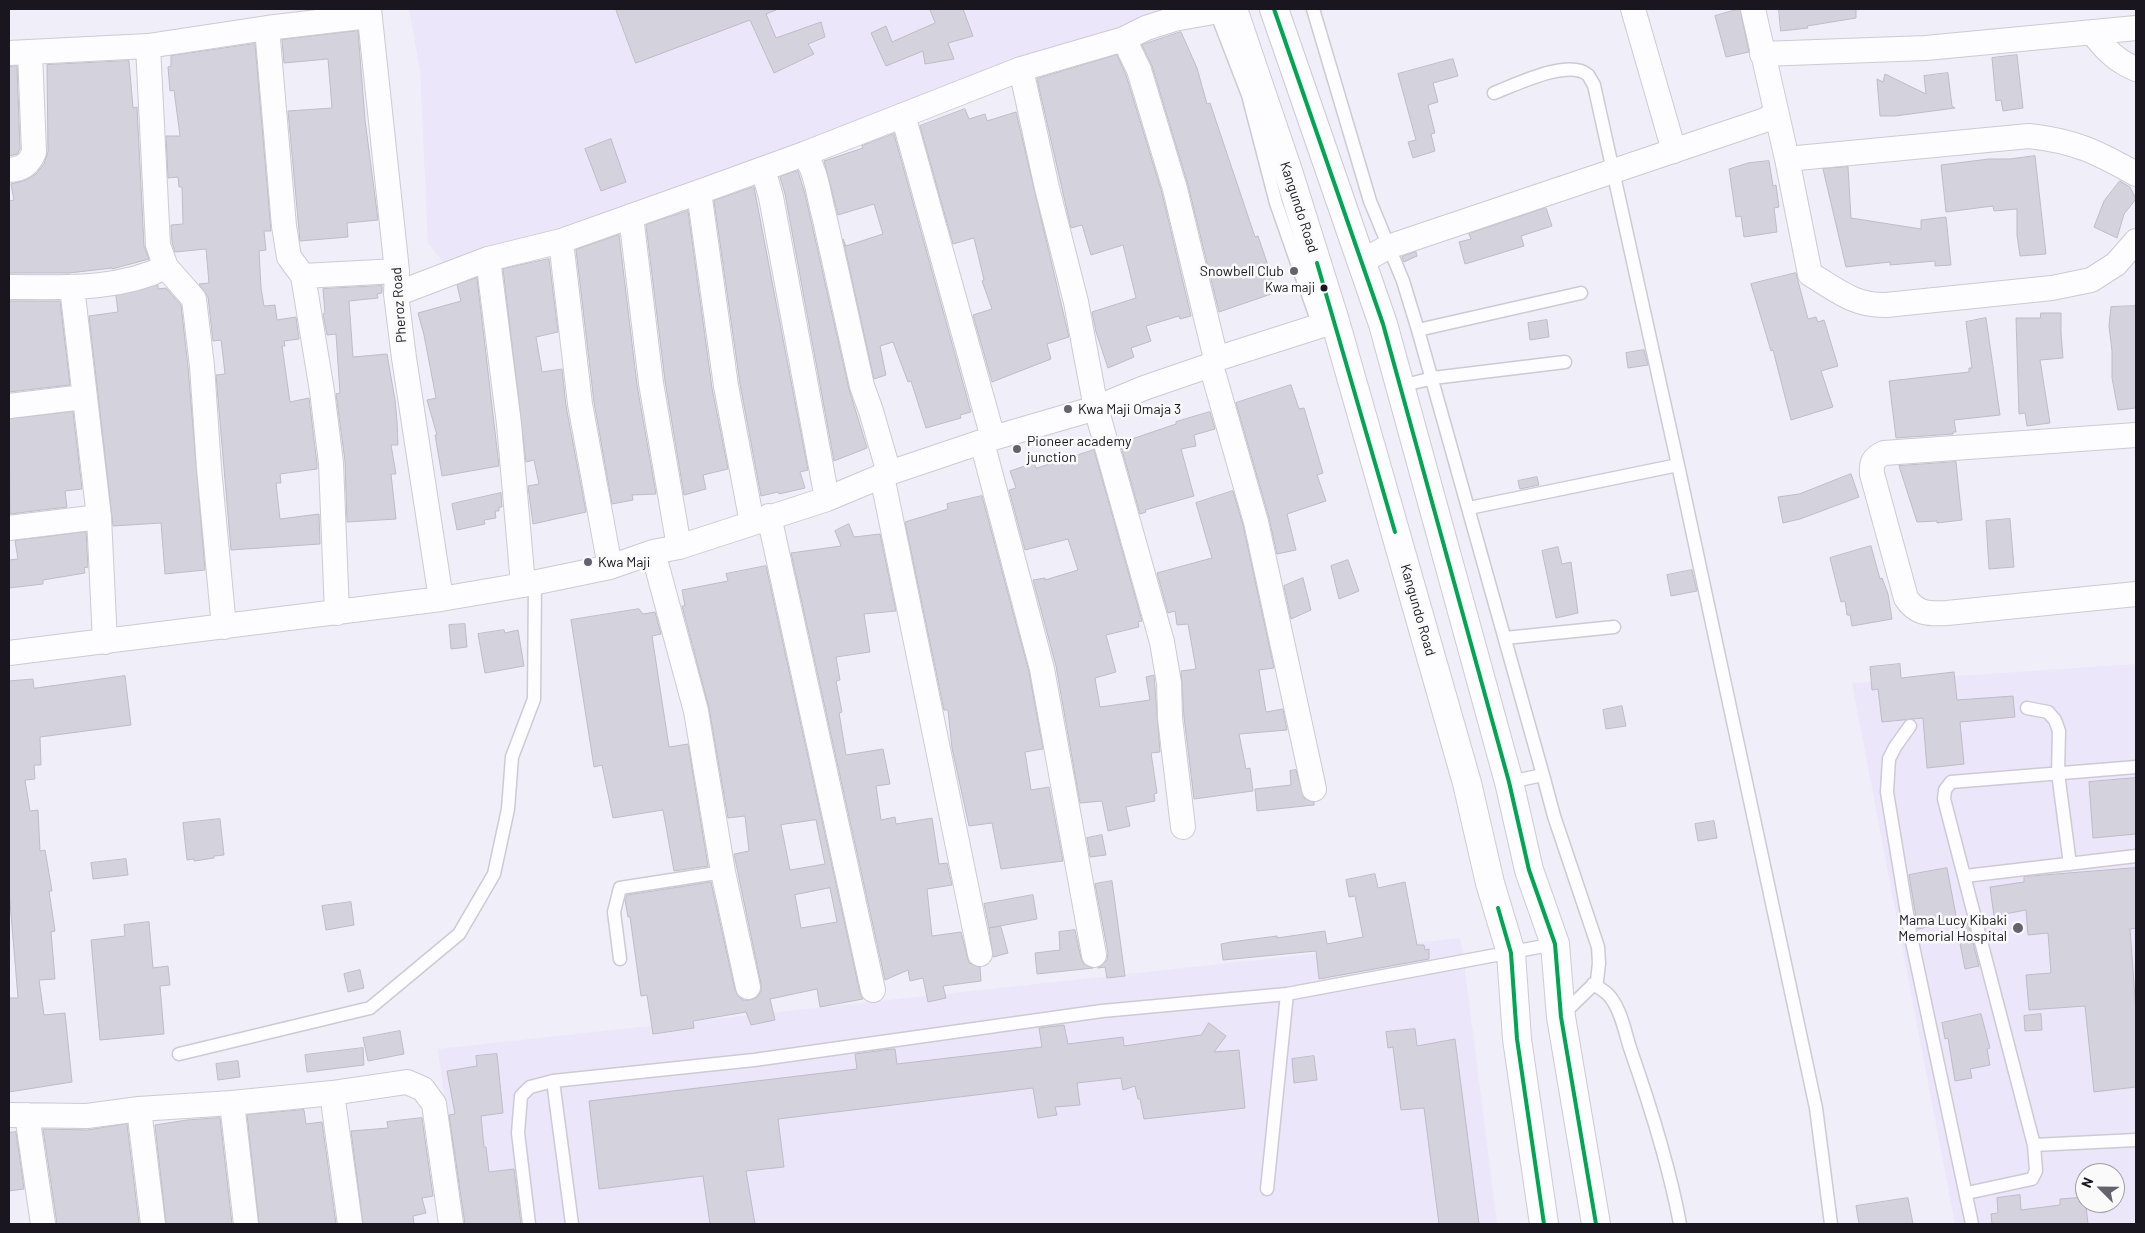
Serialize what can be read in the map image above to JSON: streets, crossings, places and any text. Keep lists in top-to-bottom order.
{
  "streets": {
    "highway": ["Kangundo Road"],
    "street": ["Pheroz Road"]
  },
  "places": [
    "Snowbell Club",
    "Kwa maji",
    "Kwa Maji Omaja 3",
    "Pioneer academy junction",
    "Kwa Maji",
    "Mama Lucy Kibaki Memorial Hospital"
  ],
  "north": "top left"
}
